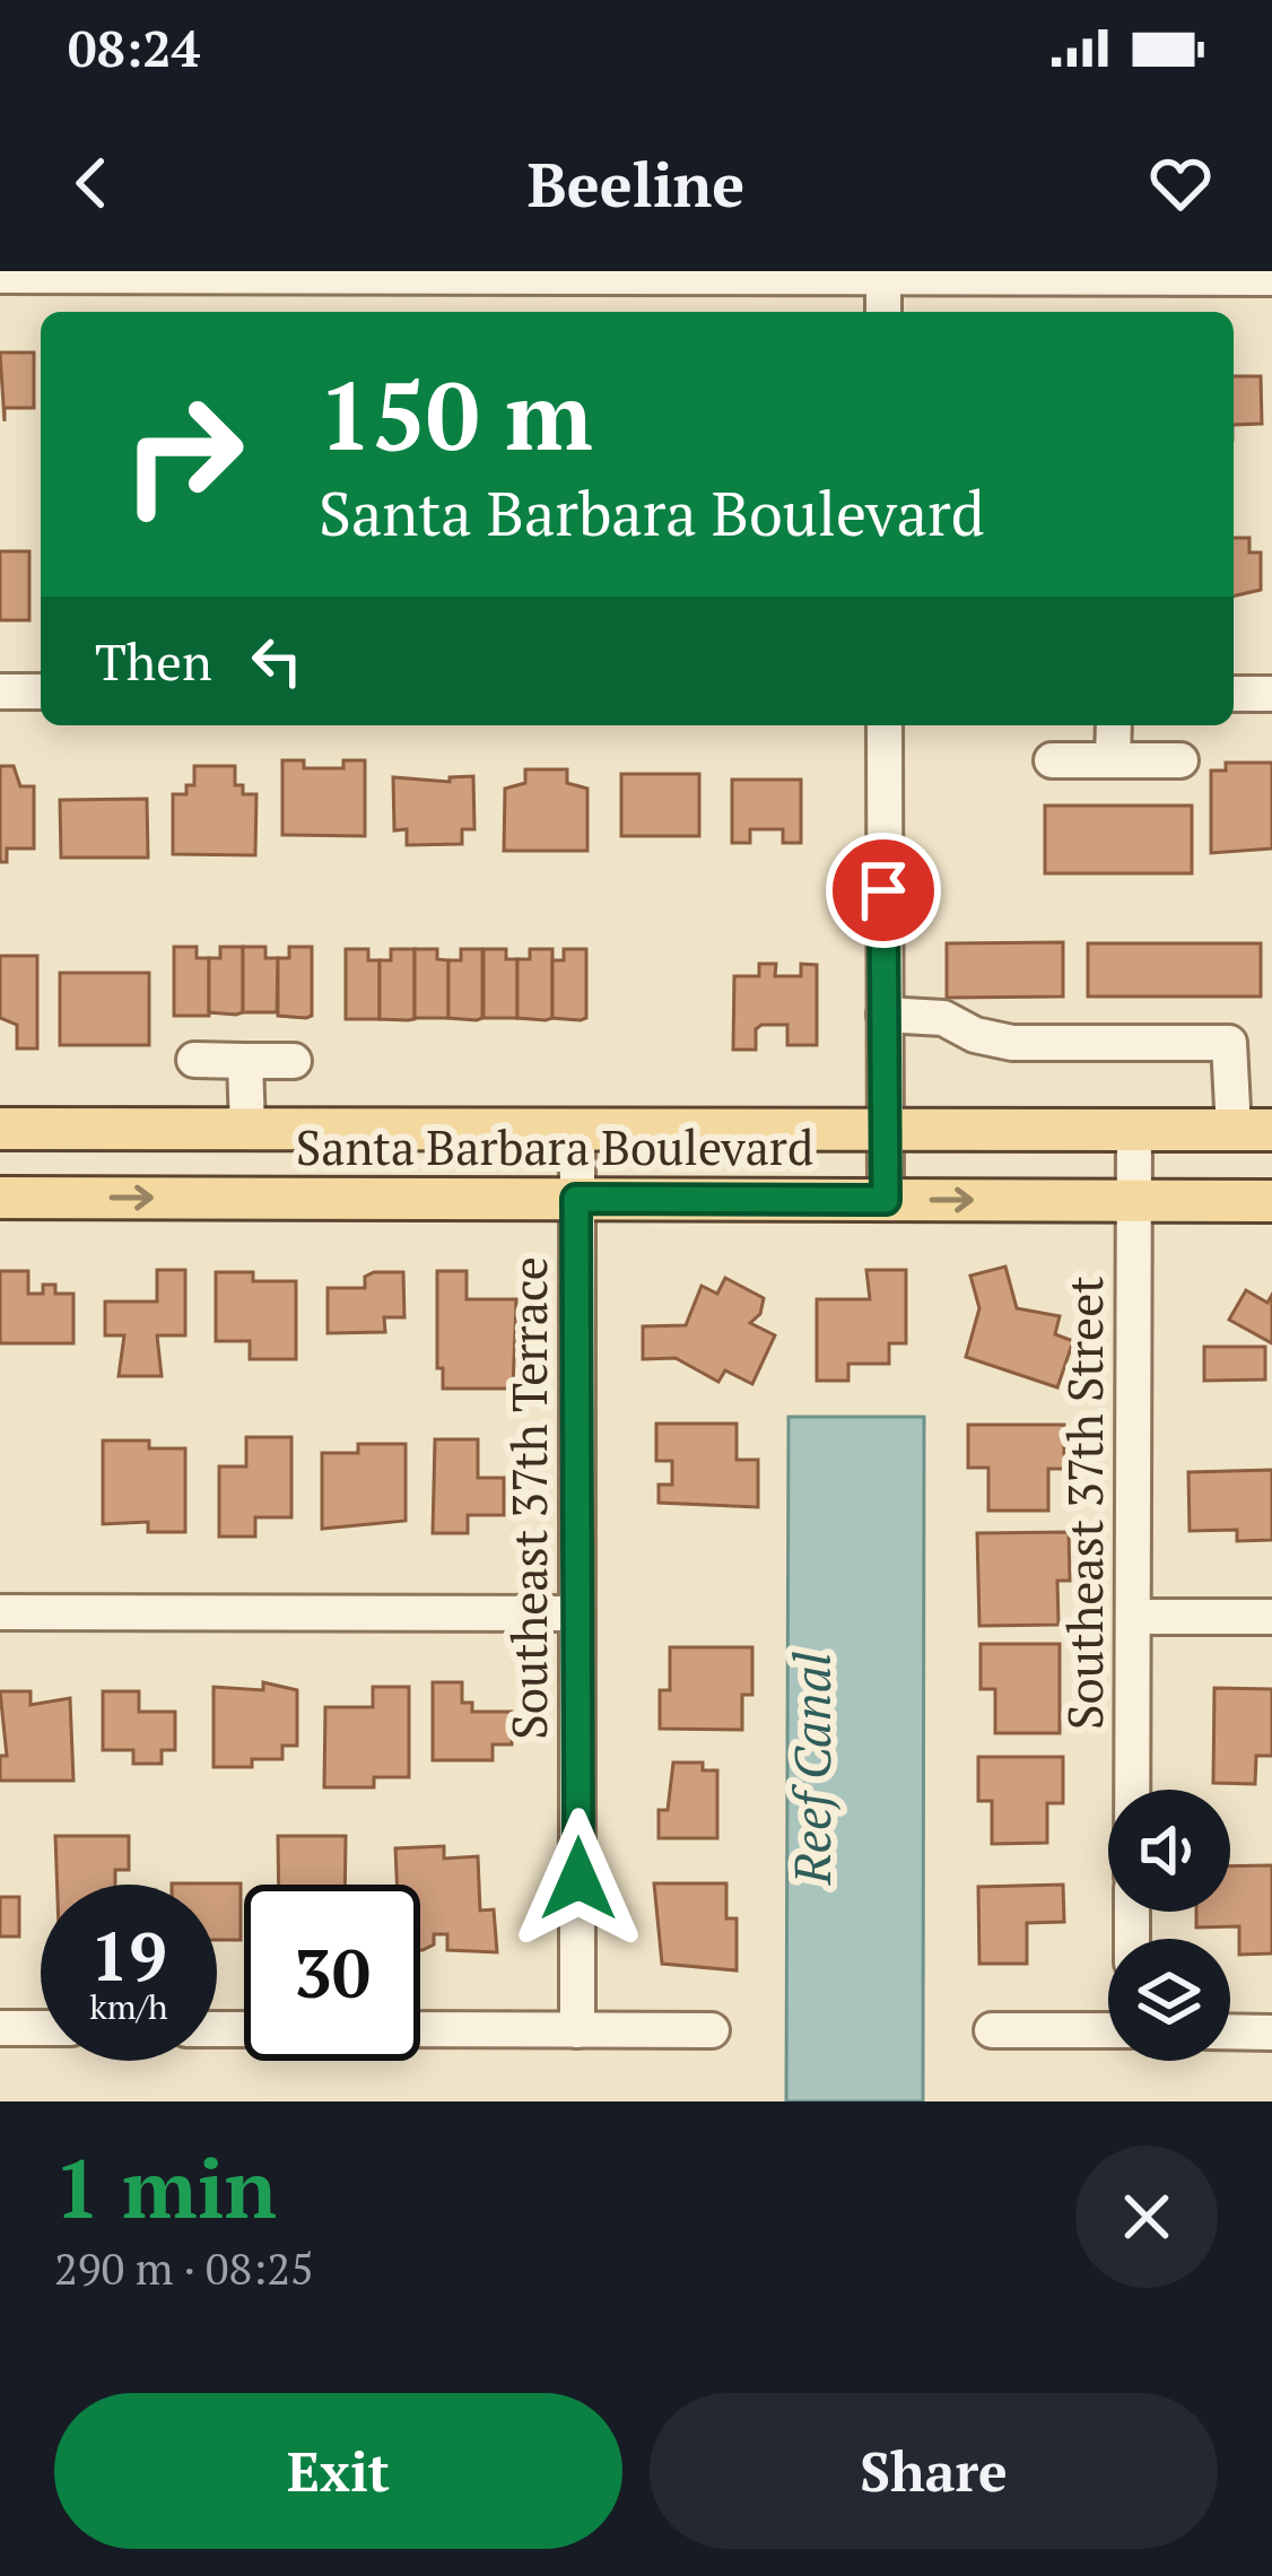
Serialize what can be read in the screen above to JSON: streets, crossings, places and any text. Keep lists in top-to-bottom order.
{
  "streets": {
    "main road": ["Santa Barbara Boulevard"],
    "street": ["Southeast 37th Terrace", "Southeast 37th Street"]
  },
  "crossings": [
    ["Santa Barbara Boulevard", "Southeast 37th Terrace"],
    ["Santa Barbara Boulevard", "Southeast 37th Street"]
  ],
  "water": ["Reef Canal"],
  "page": {
    "status": "08:24",
    "header": "Beeline",
    "turn": ["150 m", "Santa Barbara Boulevard"],
    "then": "Then",
    "speed": "19 km/h",
    "limit": "30",
    "heading": ["1 min", "290 m · 08:25"],
    "buttons": ["Exit", "Share"]
  }
}
